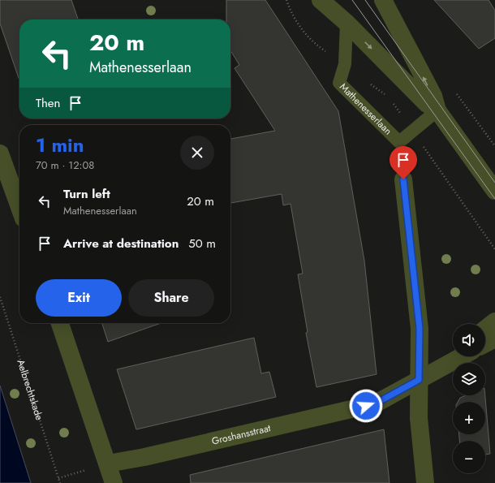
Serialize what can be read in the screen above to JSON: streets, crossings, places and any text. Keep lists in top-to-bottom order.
{
  "streets": {
    "street": ["Groshansstraat"],
    "lane": ["Mathenesserlaan"],
    "path": ["Aelbrechtskade"]
  },
  "page": {
    "turn": ["20 m", "Mathenesserlaan"],
    "then": "Then",
    "heading": ["1 min", "70 m · 12:08"],
    "list": [
      {
        "name": "Turn left",
        "note": "Mathenesserlaan",
        "value": "20 m"
      },
      {
        "name": "Arrive at destination",
        "value": "50 m"
      }
    ],
    "buttons": ["Exit", "Share"],
    "map_buttons": ["+", "−"]
  }
}
